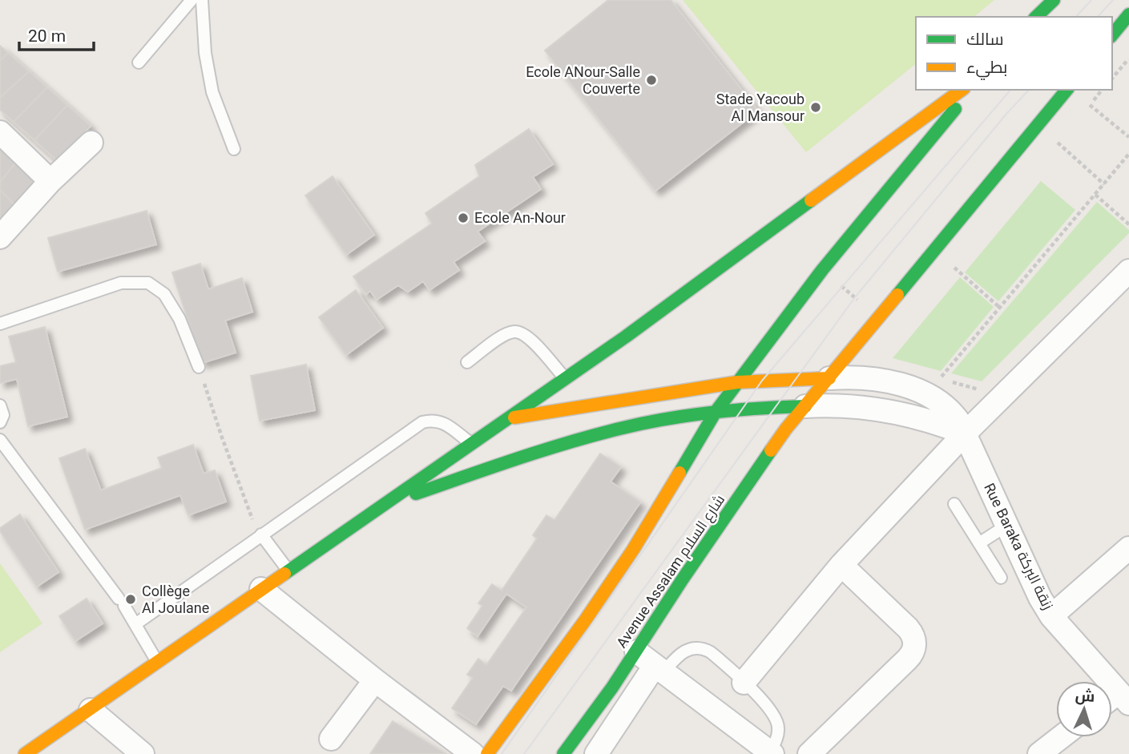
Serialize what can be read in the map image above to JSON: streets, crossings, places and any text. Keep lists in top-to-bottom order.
{
  "streets": {
    "main road": ["Avenue Assalam شارع السلام"],
    "street": ["Rue Baraka زنقة البركة"]
  },
  "crossings": [
    ["Rue Baraka زنقة البركة", "Avenue Assalam شارع السلام"]
  ],
  "places": [
    "Ecole ANour-Salle Couverte",
    "Stade Yacoub Al Mansour",
    "Ecole An-Nour",
    "Collège Al Joulane"
  ],
  "legend": ["سالك", "بطيء"],
  "scale_bar": "20 m",
  "north": "top"
}
